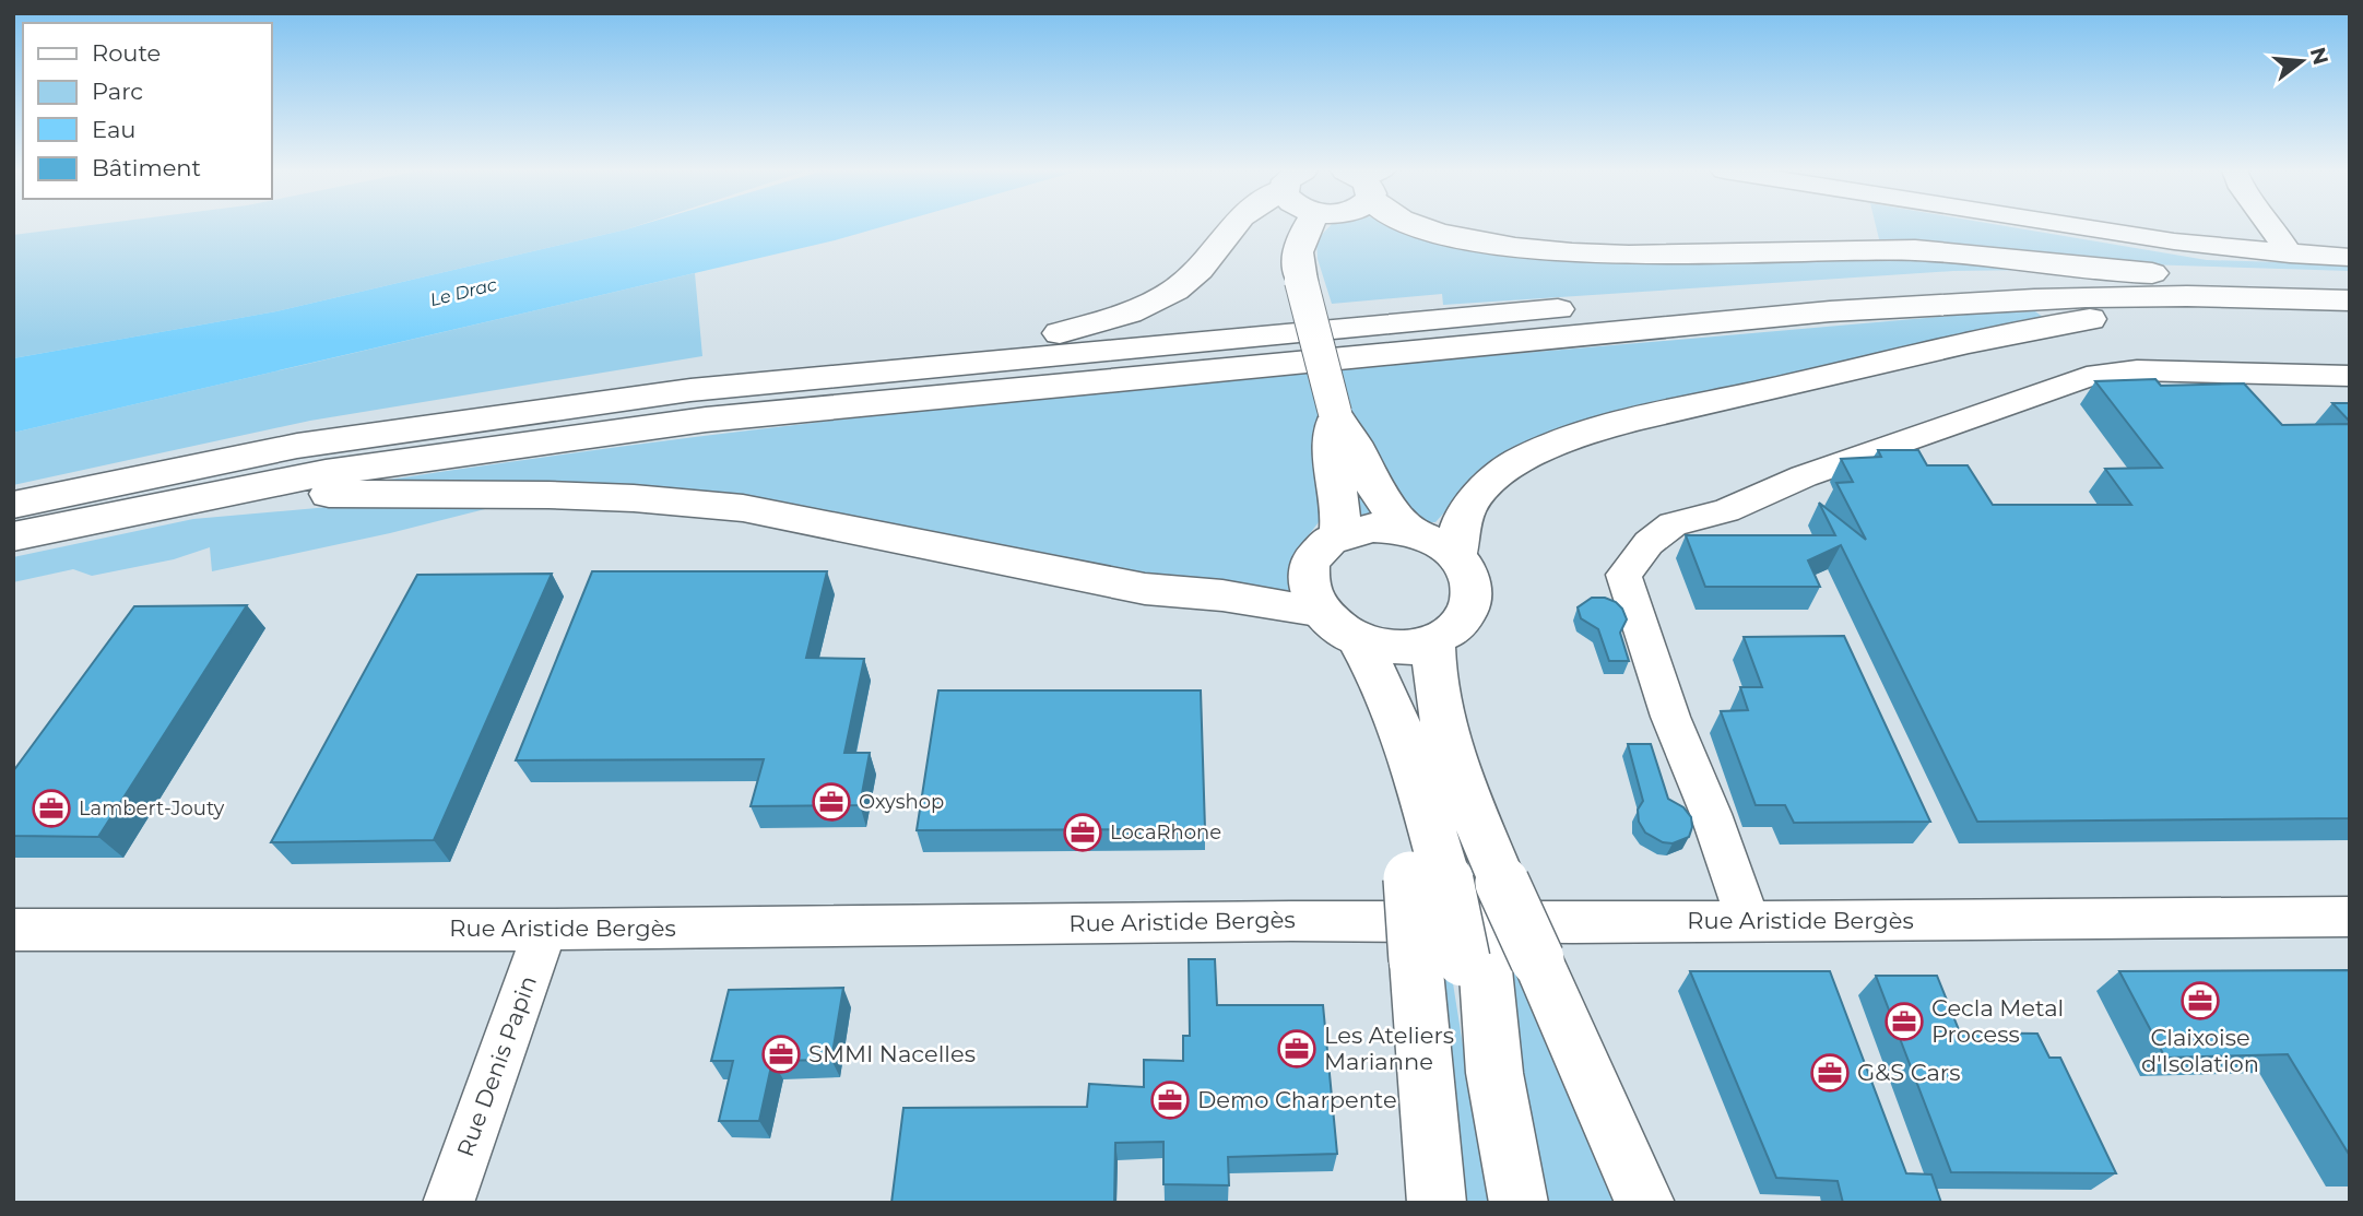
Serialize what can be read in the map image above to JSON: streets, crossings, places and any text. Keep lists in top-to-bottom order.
{
  "streets": {
    "street": ["Rue Aristide Bergès", "Rue Denis Papin"]
  },
  "crossings": [
    ["Rue Aristide Bergès", "Rue Denis Papin"]
  ],
  "water": ["Le Drac"],
  "places": {
    "office": [
      "Oxyshop",
      "Lambert-Jouty",
      "LocaRhone",
      "Claixoise d'Isolation",
      "Cecla Metal Process",
      "Les Ateliers Marianne",
      "SMMI Nacelles",
      "G&S Cars",
      "Demo Charpente"
    ]
  },
  "legend": [
    "Route",
    "Parc",
    "Eau",
    "Bâtiment"
  ],
  "north": "right"
}
